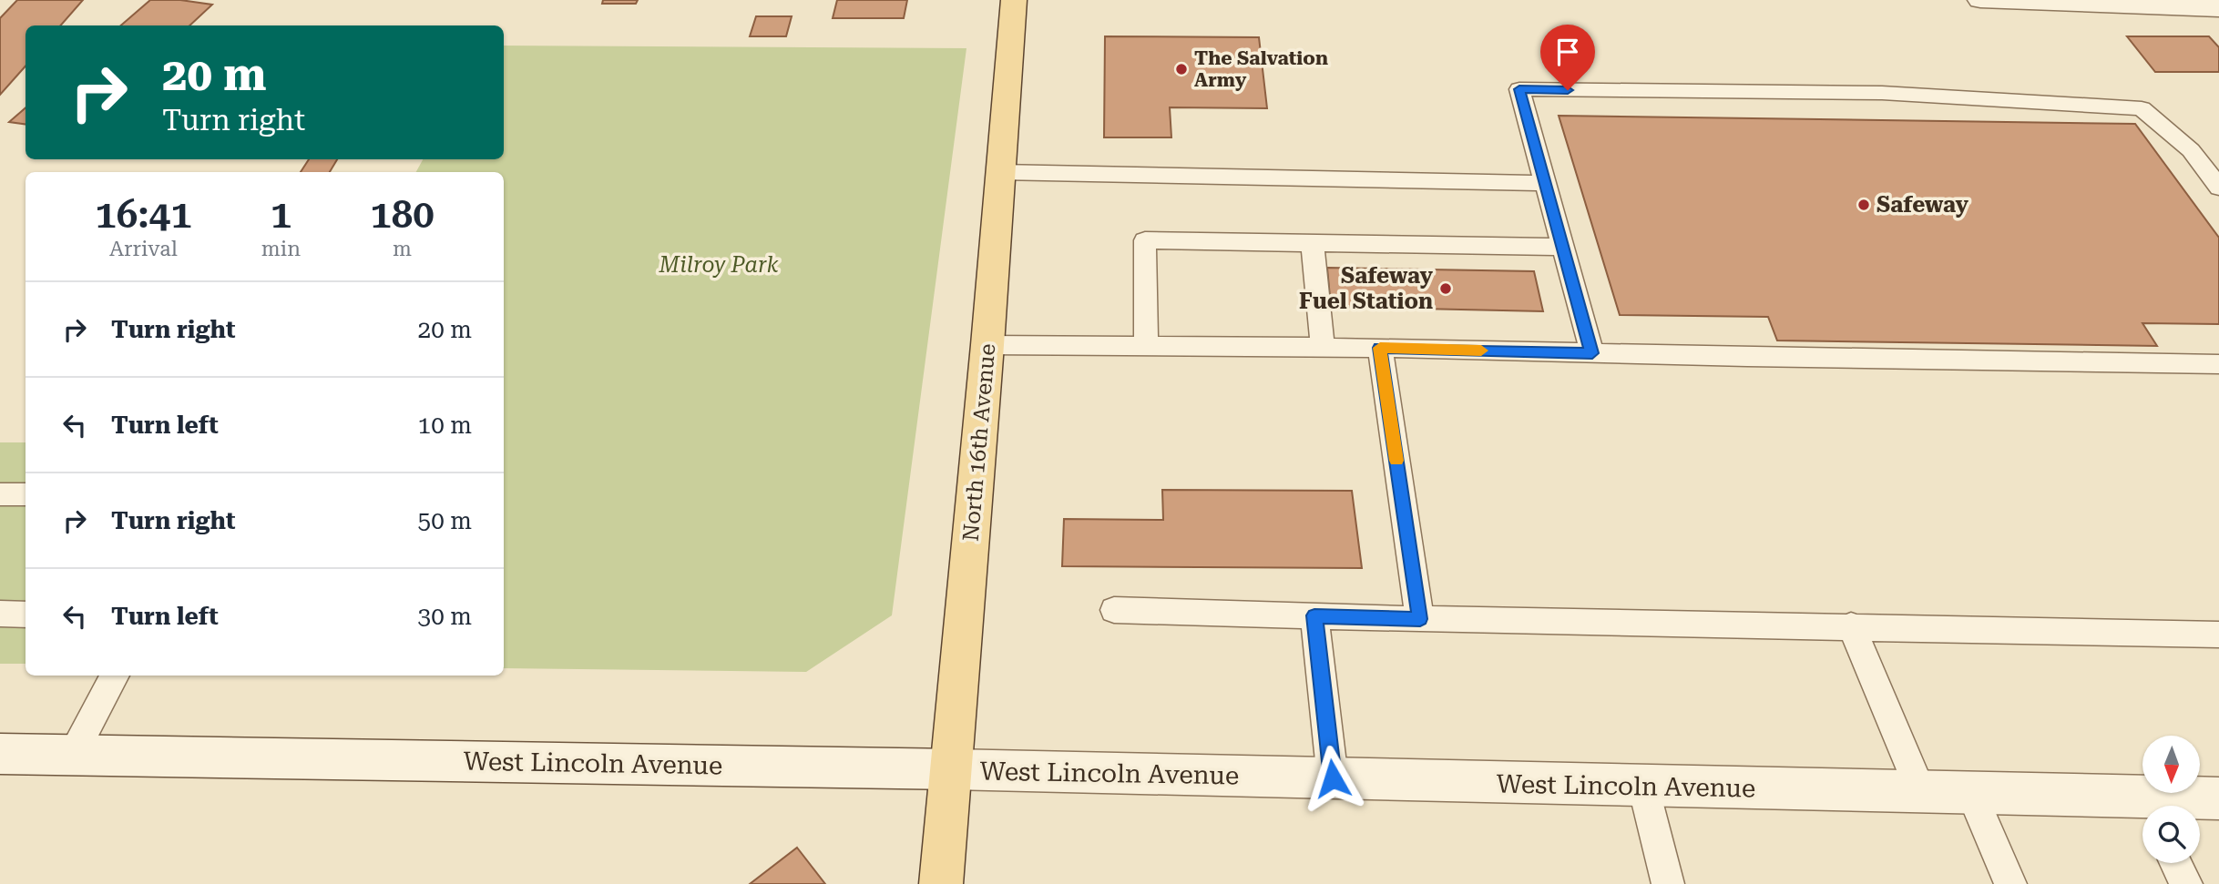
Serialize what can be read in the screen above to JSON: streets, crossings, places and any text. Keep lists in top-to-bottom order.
{
  "streets": {
    "main road": ["North 16th Avenue"],
    "street": ["West Lincoln Avenue"]
  },
  "crossings": [
    ["North 16th Avenue", "West Lincoln Avenue"]
  ],
  "parks": ["Milroy Park"],
  "places": ["The Salvation Army", "Safeway", "Safeway Fuel Station"],
  "north": "bottom",
  "page": {
    "turn": ["20 m", "Turn right"],
    "eta": [
      "16:41",
      "Arrival",
      "1",
      "min",
      "180",
      "m"
    ],
    "list": [
      {
        "name": "Turn right",
        "value": "20 m"
      },
      {
        "name": "Turn left",
        "value": "10 m"
      },
      {
        "name": "Turn right",
        "value": "50 m"
      },
      {
        "name": "Turn left",
        "value": "30 m"
      }
    ]
  }
}
